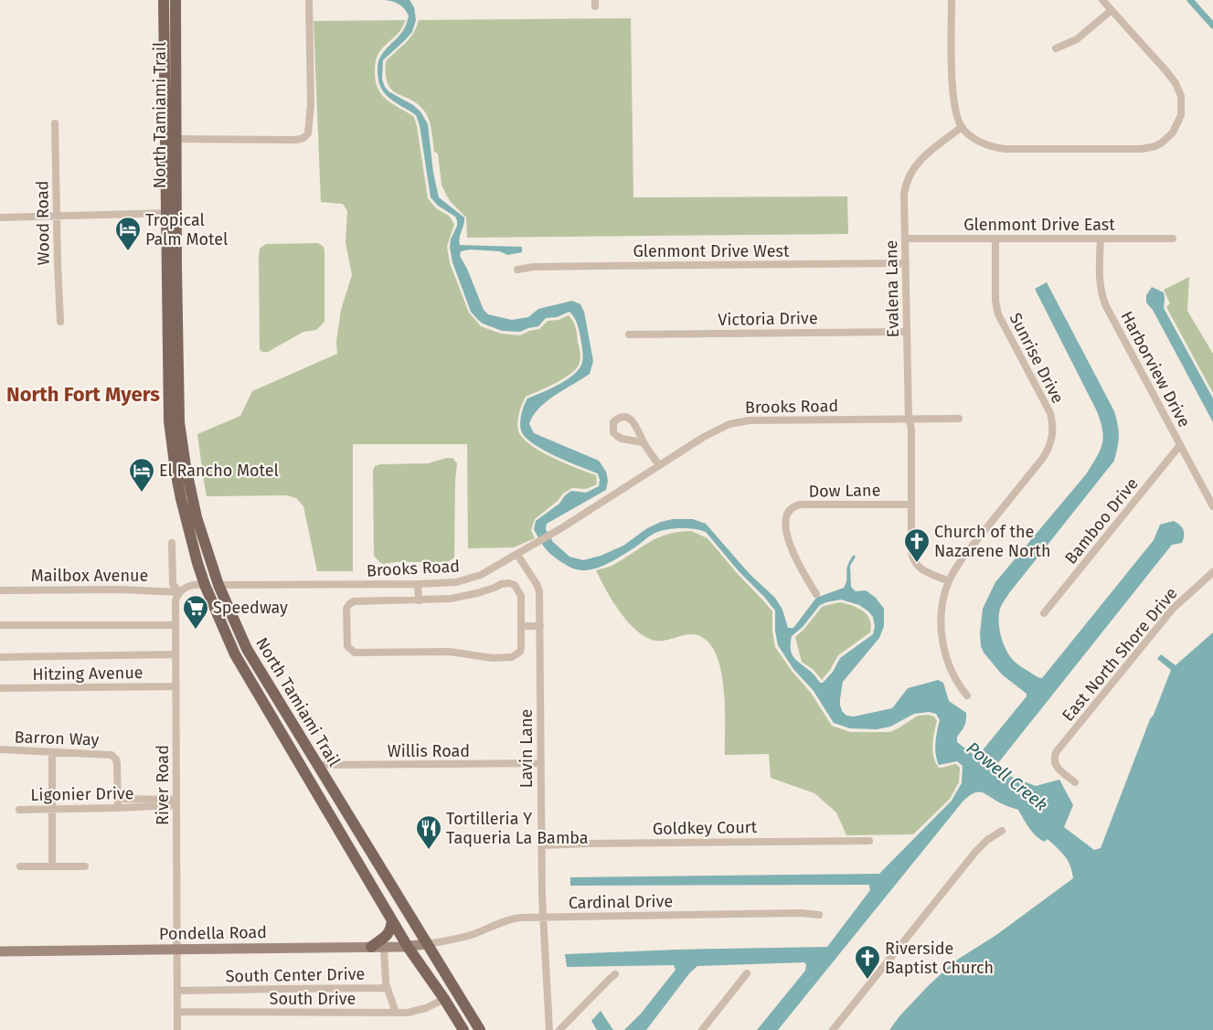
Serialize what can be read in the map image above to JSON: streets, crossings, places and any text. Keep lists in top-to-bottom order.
{
  "streets": {
    "main road": ["North Tamiami Trail", "Pondella Road"],
    "street": [
      "Wood Road",
      "Glenmont Drive East",
      "Glenmont Drive West",
      "Evalena Lane",
      "Victoria Drive",
      "Sunrise Drive",
      "Harborview Drive",
      "Brooks Road",
      "Dow Lane",
      "Bamboo Drive",
      "Mailbox Avenue",
      "East North Shore Drive",
      "Hitzing Avenue",
      "Barron Way",
      "Lavin Lane",
      "Willis Road",
      "River Road",
      "Ligonier Drive",
      "Goldkey Court",
      "Cardinal Drive",
      "South Center Drive",
      "South Drive"
    ]
  },
  "crossings": [
    ["North Tamiami Trail", "Brooks Road"],
    ["North Tamiami Trail", "Willis Road"],
    ["North Tamiami Trail", "Cardinal Drive"],
    ["North Tamiami Trail", "Pondella Road"],
    ["North Tamiami Trail", "South Drive"],
    ["Glenmont Drive East", "Evalena Lane"],
    ["Glenmont Drive East", "Sunrise Drive"],
    ["Glenmont Drive East", "Harborview Drive"],
    ["Glenmont Drive West", "Evalena Lane"],
    ["Evalena Lane", "Victoria Drive"],
    ["Evalena Lane", "Sunrise Drive"],
    ["Evalena Lane", "Brooks Road"],
    ["Evalena Lane", "Dow Lane"],
    ["Harborview Drive", "Bamboo Drive"],
    ["Brooks Road", "Lavin Lane"],
    ["Mailbox Avenue", "River Road"],
    ["Hitzing Avenue", "River Road"],
    ["Barron Way", "Ligonier Drive"],
    ["Lavin Lane", "Willis Road"],
    ["Lavin Lane", "Goldkey Court"],
    ["Lavin Lane", "Cardinal Drive"],
    ["River Road", "Ligonier Drive"],
    ["River Road", "Pondella Road"],
    ["River Road", "South Center Drive"],
    ["River Road", "South Drive"],
    ["Cardinal Drive", "Pondella Road"],
    ["South Center Drive", "South Drive"]
  ],
  "districts": ["North Fort Myers"],
  "water": ["Powell Creek"],
  "places": {
    "hotel": ["Tropical Palm Motel", "El Rancho Motel"],
    "church": ["Church of the Nazarene North", "Riverside Baptist Church"],
    "supermarket": ["Speedway"],
    "restaurant": ["Tortilleria Y Taqueria La Bamba"]
  }
}
